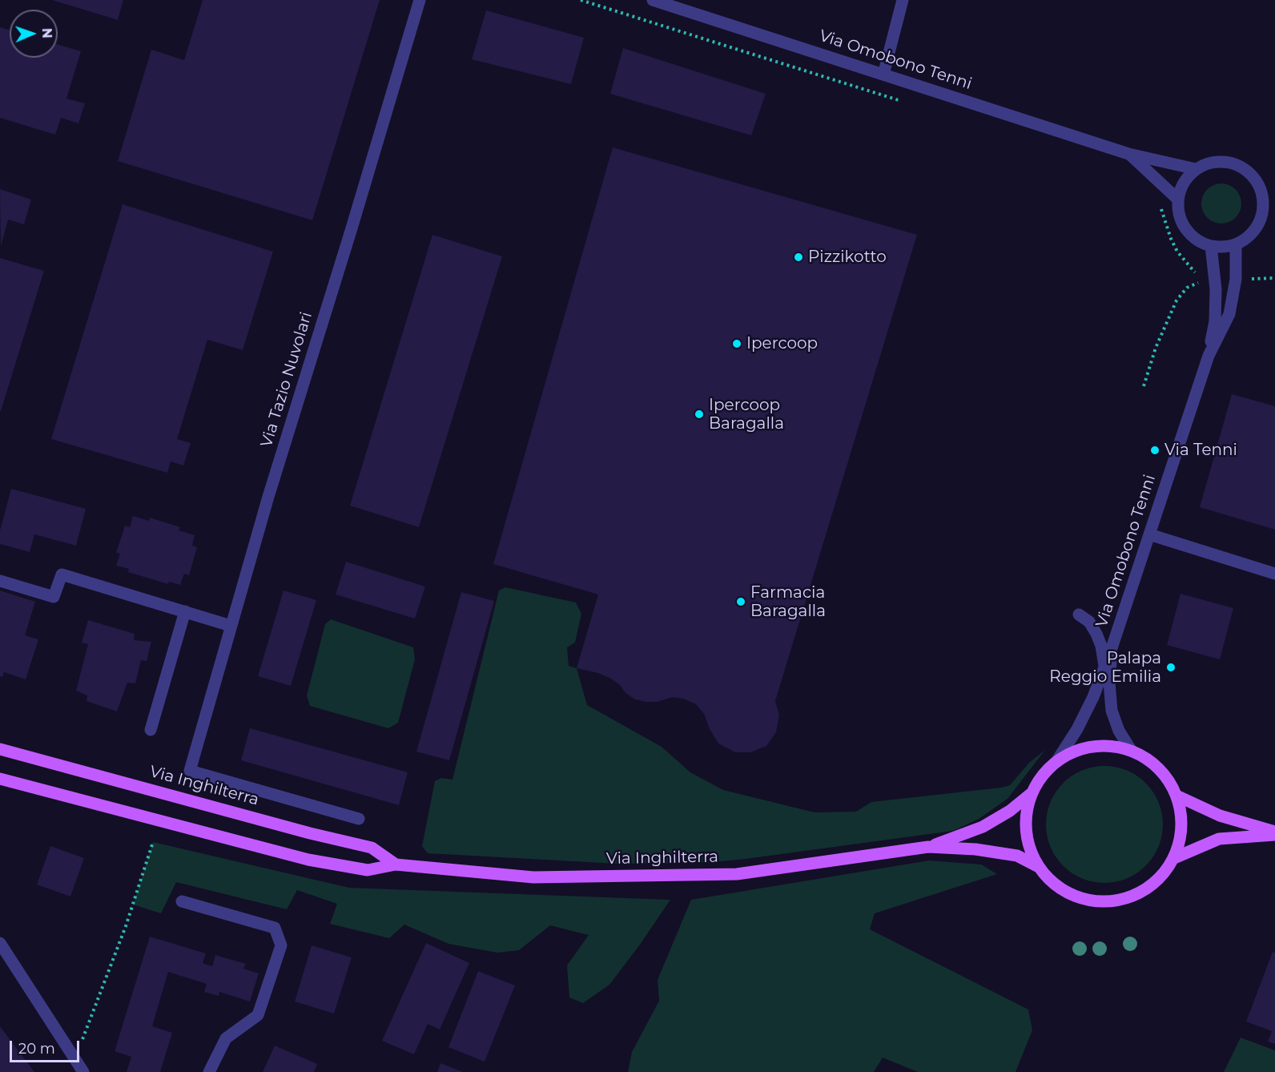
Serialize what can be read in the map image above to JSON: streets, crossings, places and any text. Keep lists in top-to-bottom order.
{
  "streets": {
    "main road": ["Via Inghilterra"],
    "street": ["Via Omobono Tenni", "Via Tazio Nuvolari"]
  },
  "crossings": [
    ["Via Omobono Tenni", "Via Inghilterra"]
  ],
  "places": [
    "Pizzikotto",
    "Ipercoop",
    "Ipercoop Baragalla",
    "Via Tenni",
    "Farmacia Baragalla",
    "Palapa Reggio Emilia"
  ],
  "scale_bar": "20 m",
  "north": "right"
}
